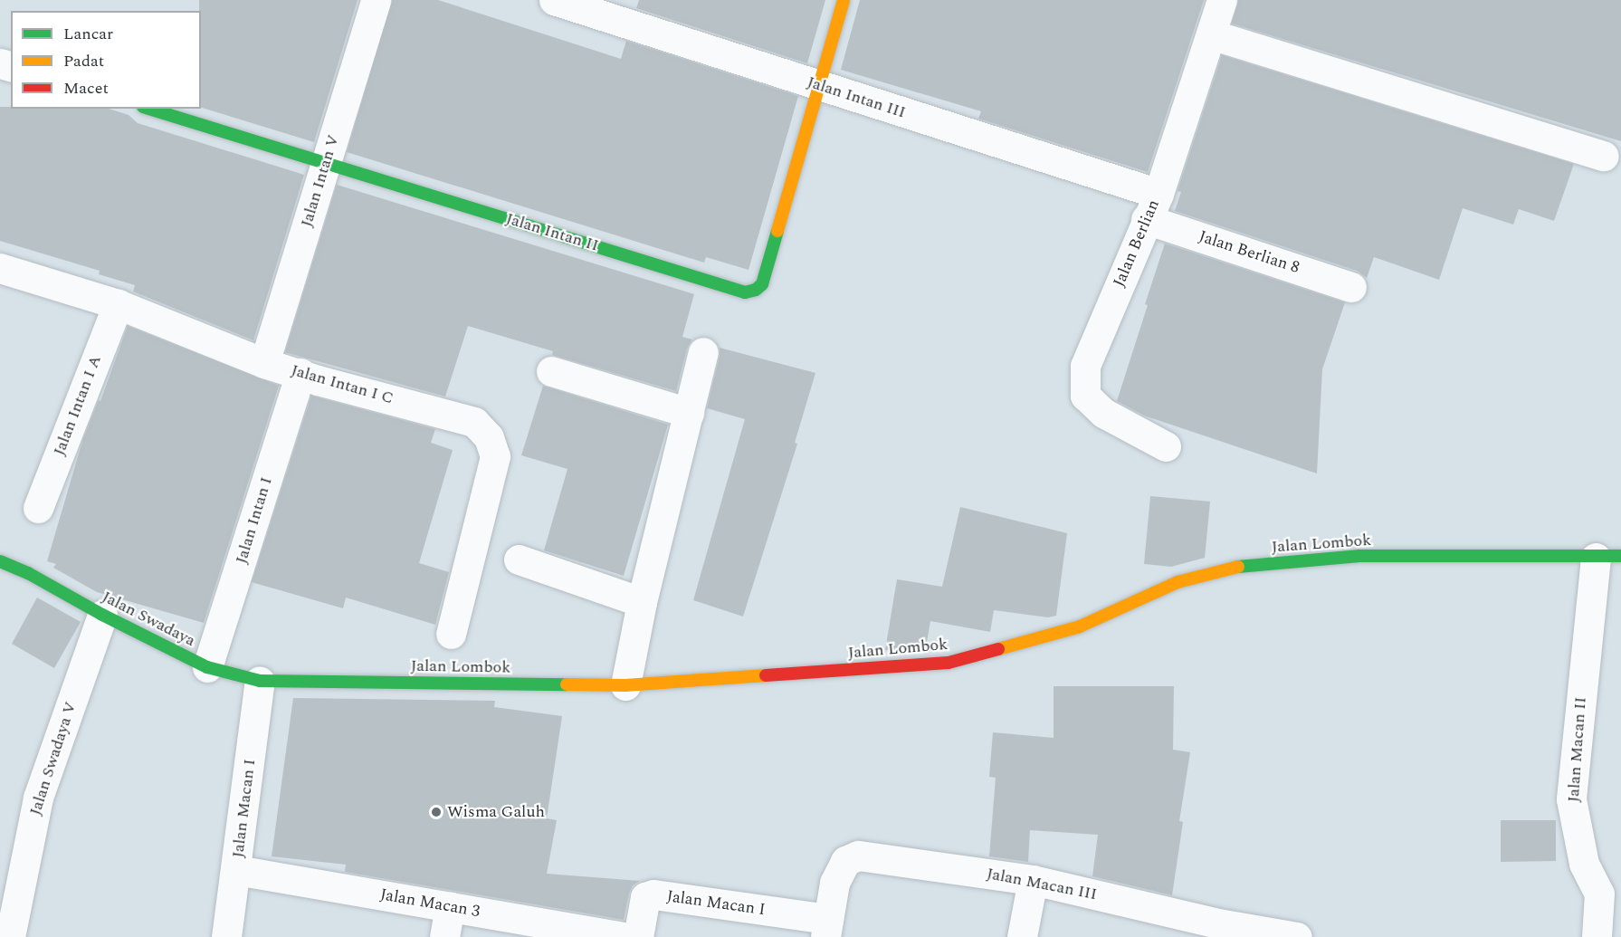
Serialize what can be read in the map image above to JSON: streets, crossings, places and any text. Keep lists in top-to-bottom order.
{
  "streets": {
    "street": [
      "Jalan Intan III",
      "Jalan Intan V",
      "Jalan Intan II",
      "Jalan Berlian",
      "Jalan Berlian 8",
      "Jalan Intan I C",
      "Jalan Intan I A",
      "Jalan Intan I",
      "Jalan Lombok",
      "Jalan Swadaya",
      "Jalan Macan II",
      "Jalan Swadaya V",
      "Jalan Macan I",
      "Jalan Macan III",
      "Jalan Macan 3"
    ]
  },
  "crossings": [
    ["Jalan Intan III", "Jalan Intan II"],
    ["Jalan Intan III", "Jalan Berlian"],
    ["Jalan Intan III", "Jalan Berlian 8"],
    ["Jalan Intan V", "Jalan Intan II"],
    ["Jalan Intan V", "Jalan Intan I C"],
    ["Jalan Berlian", "Jalan Berlian 8"],
    ["Jalan Intan I C", "Jalan Intan I A"],
    ["Jalan Intan I C", "Jalan Intan I"],
    ["Jalan Intan I", "Jalan Swadaya"],
    ["Jalan Lombok", "Jalan Swadaya"],
    ["Jalan Lombok", "Jalan Macan II"],
    ["Jalan Lombok", "Jalan Macan I"],
    ["Jalan Swadaya", "Jalan Swadaya V"],
    ["Jalan Swadaya", "Jalan Macan I"],
    ["Jalan Macan I", "Jalan Macan III"],
    ["Jalan Macan I", "Jalan Macan 3"]
  ],
  "places": ["Wisma Galuh"],
  "legend": ["Lancar", "Padat", "Macet"]
}
